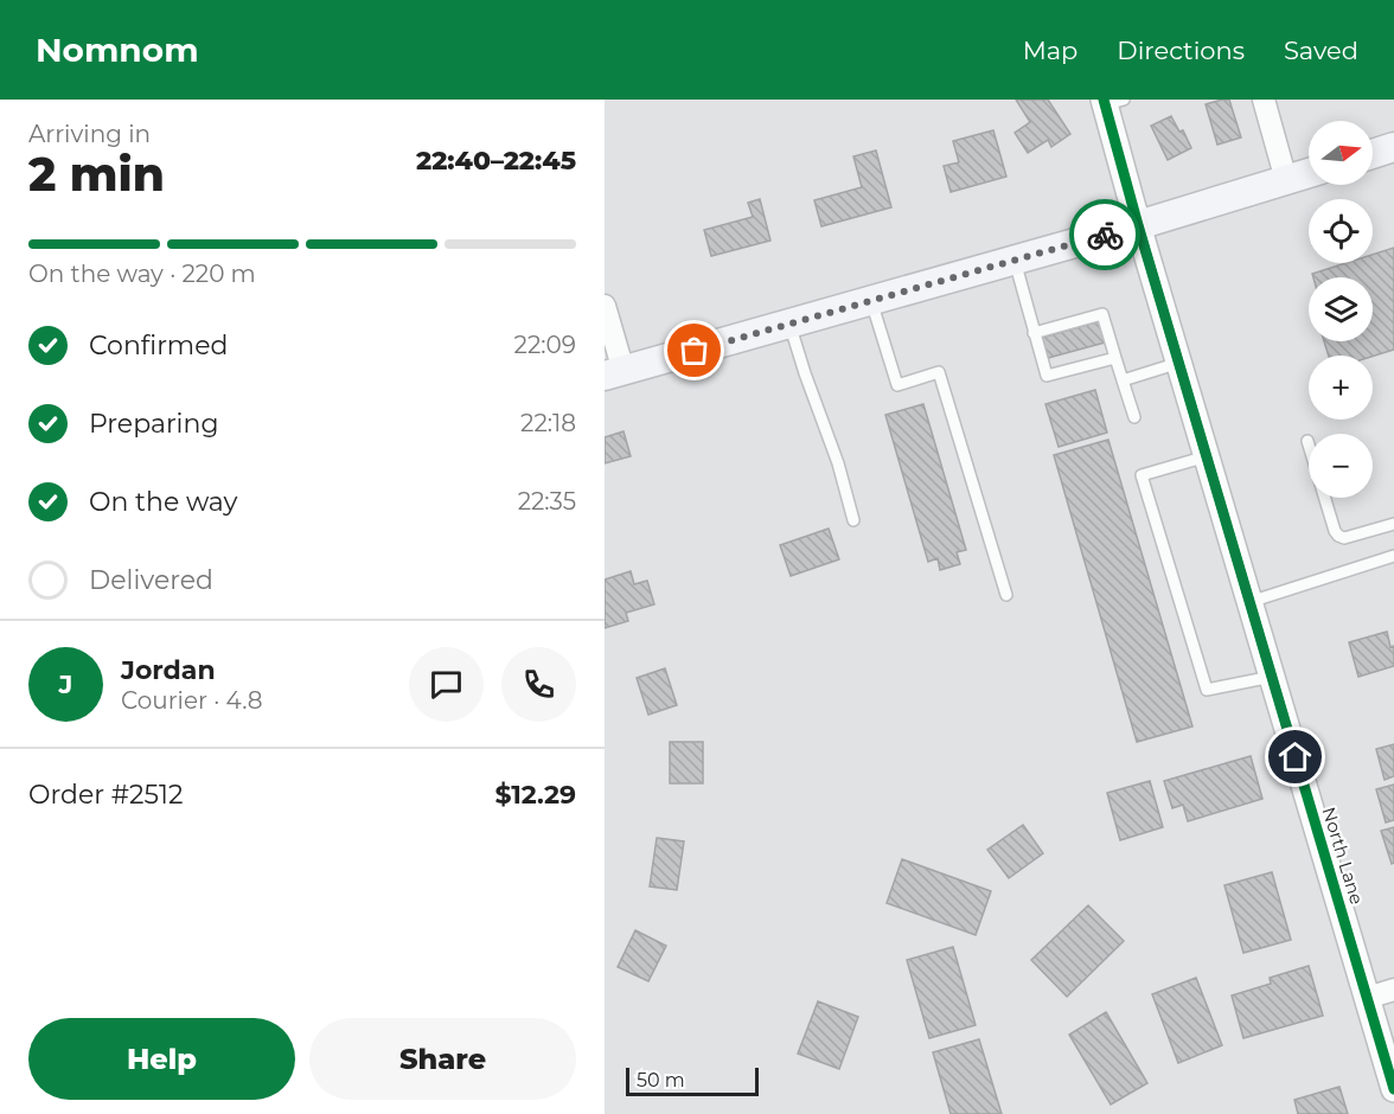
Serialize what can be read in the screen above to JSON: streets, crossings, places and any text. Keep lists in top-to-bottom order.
{
  "streets": {
    "street": ["North Lane"]
  },
  "scale_bar": "50 m",
  "north": "right",
  "page": {
    "header": "Nomnom",
    "nav": ["Map", "Directions", "Saved"],
    "heading": ["2 min", "Arriving in", "22:40–22:45"],
    "panel": [
      "Jordan",
      "Courier · 4.8",
      "Order #2512",
      "$12.29"
    ],
    "map_buttons": ["+", "−"],
    "bar": "On the way · 220 m",
    "list": [
      ["Confirmed", "22:09"],
      ["Preparing", "22:18"],
      ["On the way", "22:35"],
      "Delivered"
    ],
    "round": "J",
    "buttons": ["Help", "Share"],
    "scale": "50 m"
  }
}
